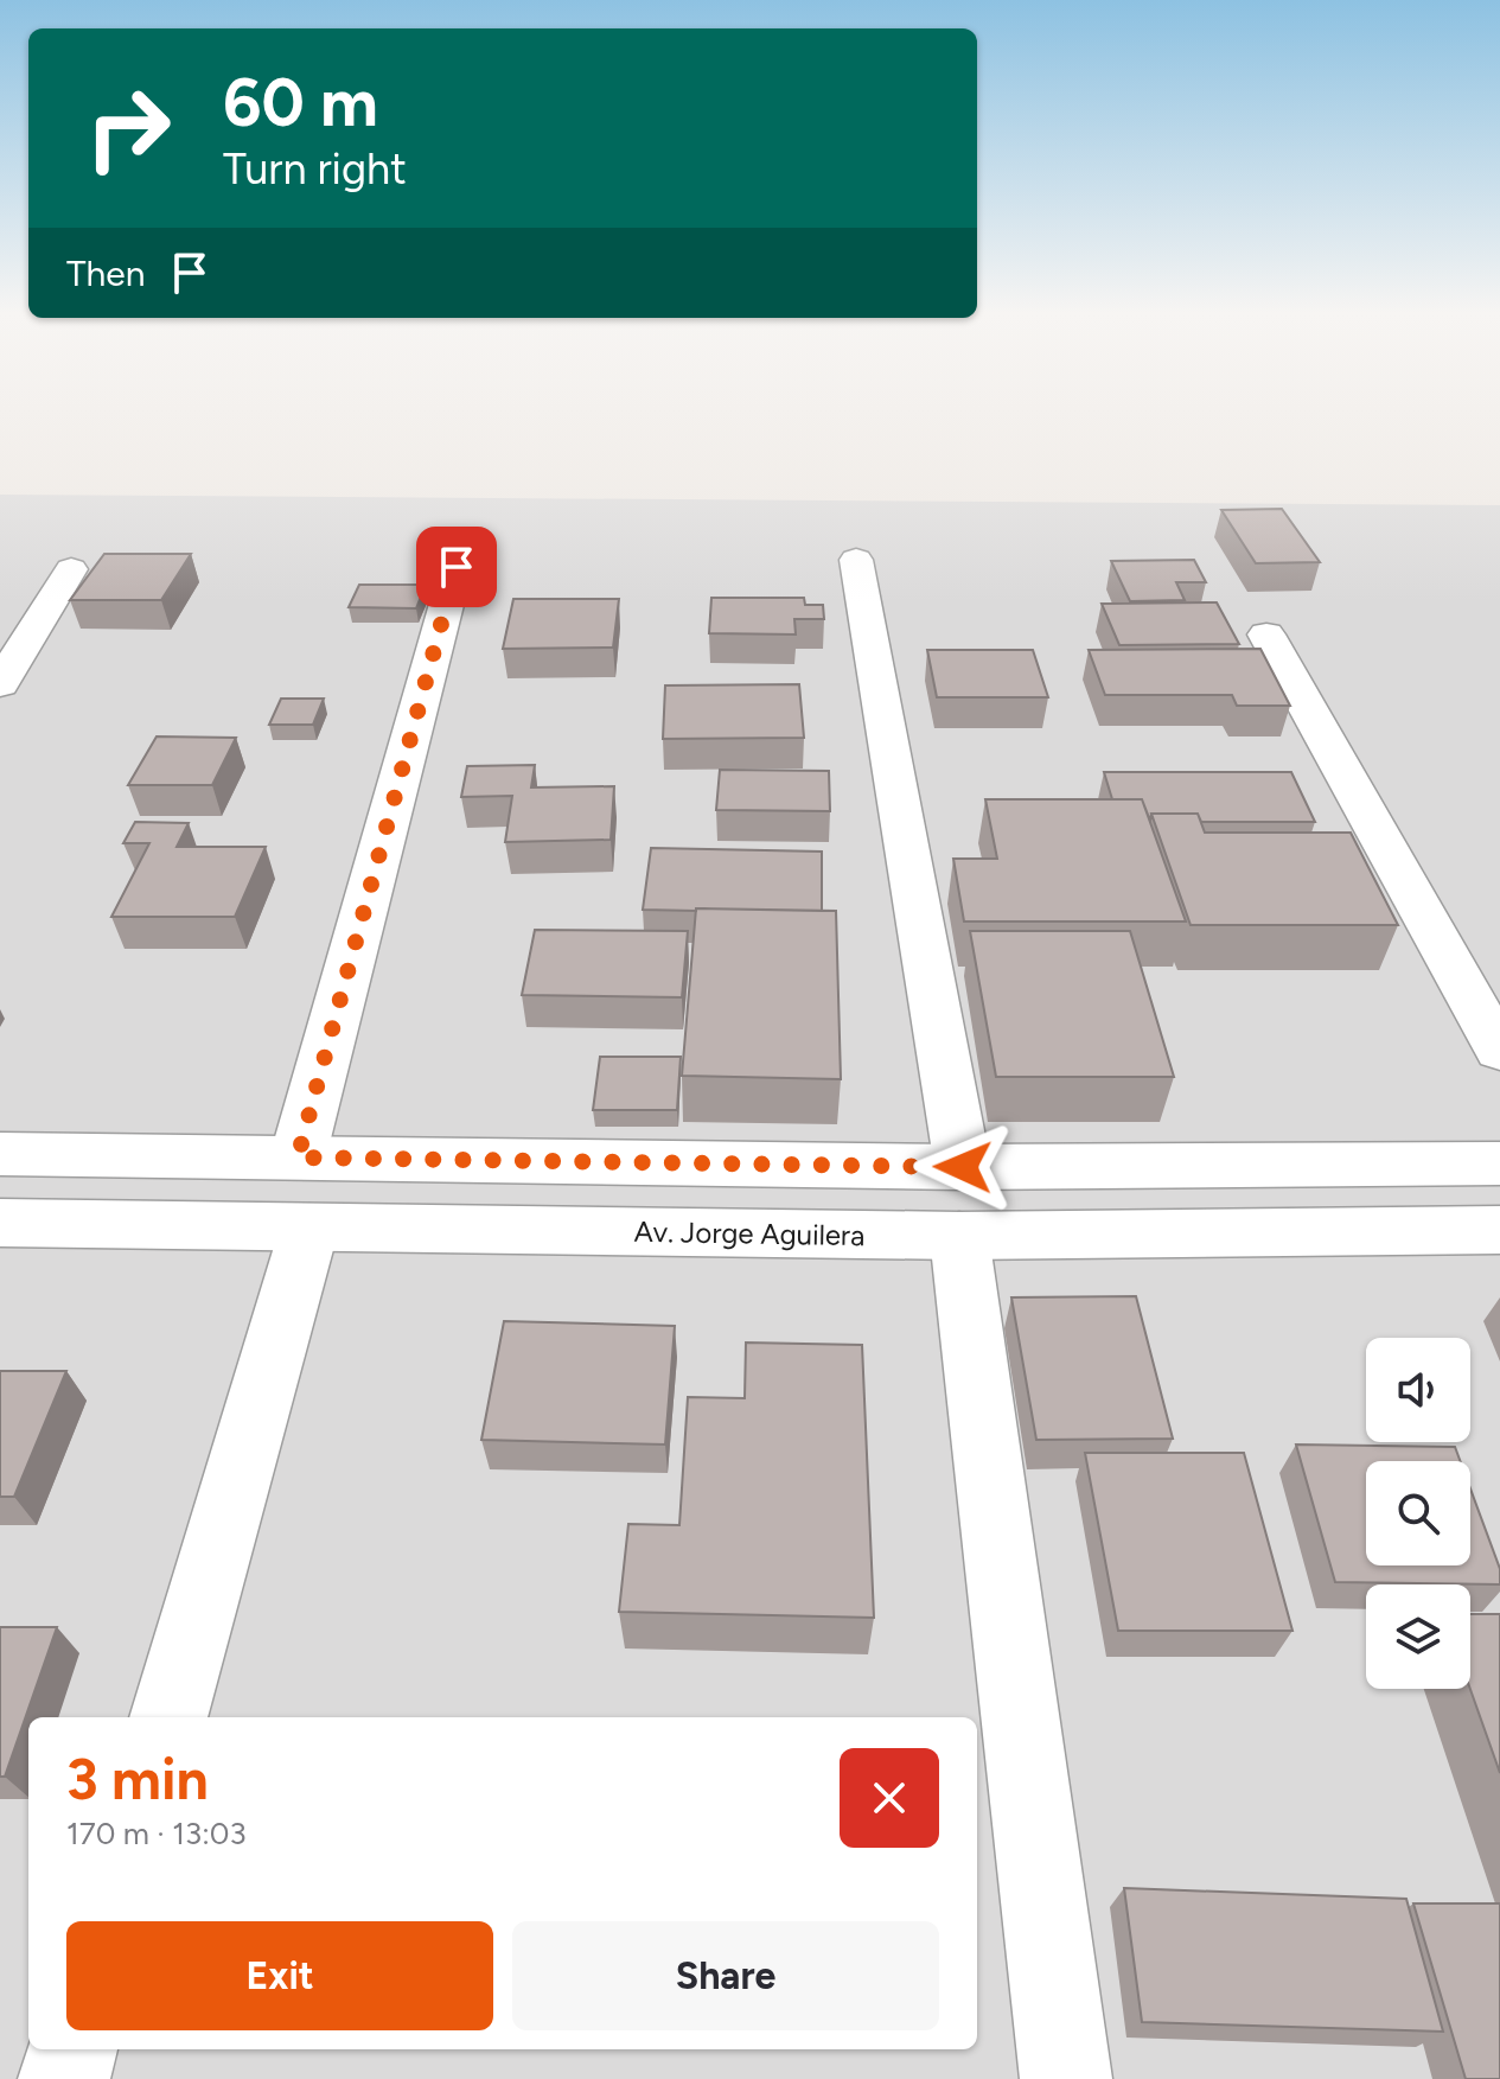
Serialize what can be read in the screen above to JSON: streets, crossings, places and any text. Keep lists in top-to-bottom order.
{
  "streets": {
    "street": ["Av. Jorge Aguilera"]
  },
  "page": {
    "turn": ["60 m", "Turn right"],
    "then": "Then",
    "heading": ["3 min", "170 m · 13:03"],
    "buttons": ["Exit", "Share"]
  }
}
